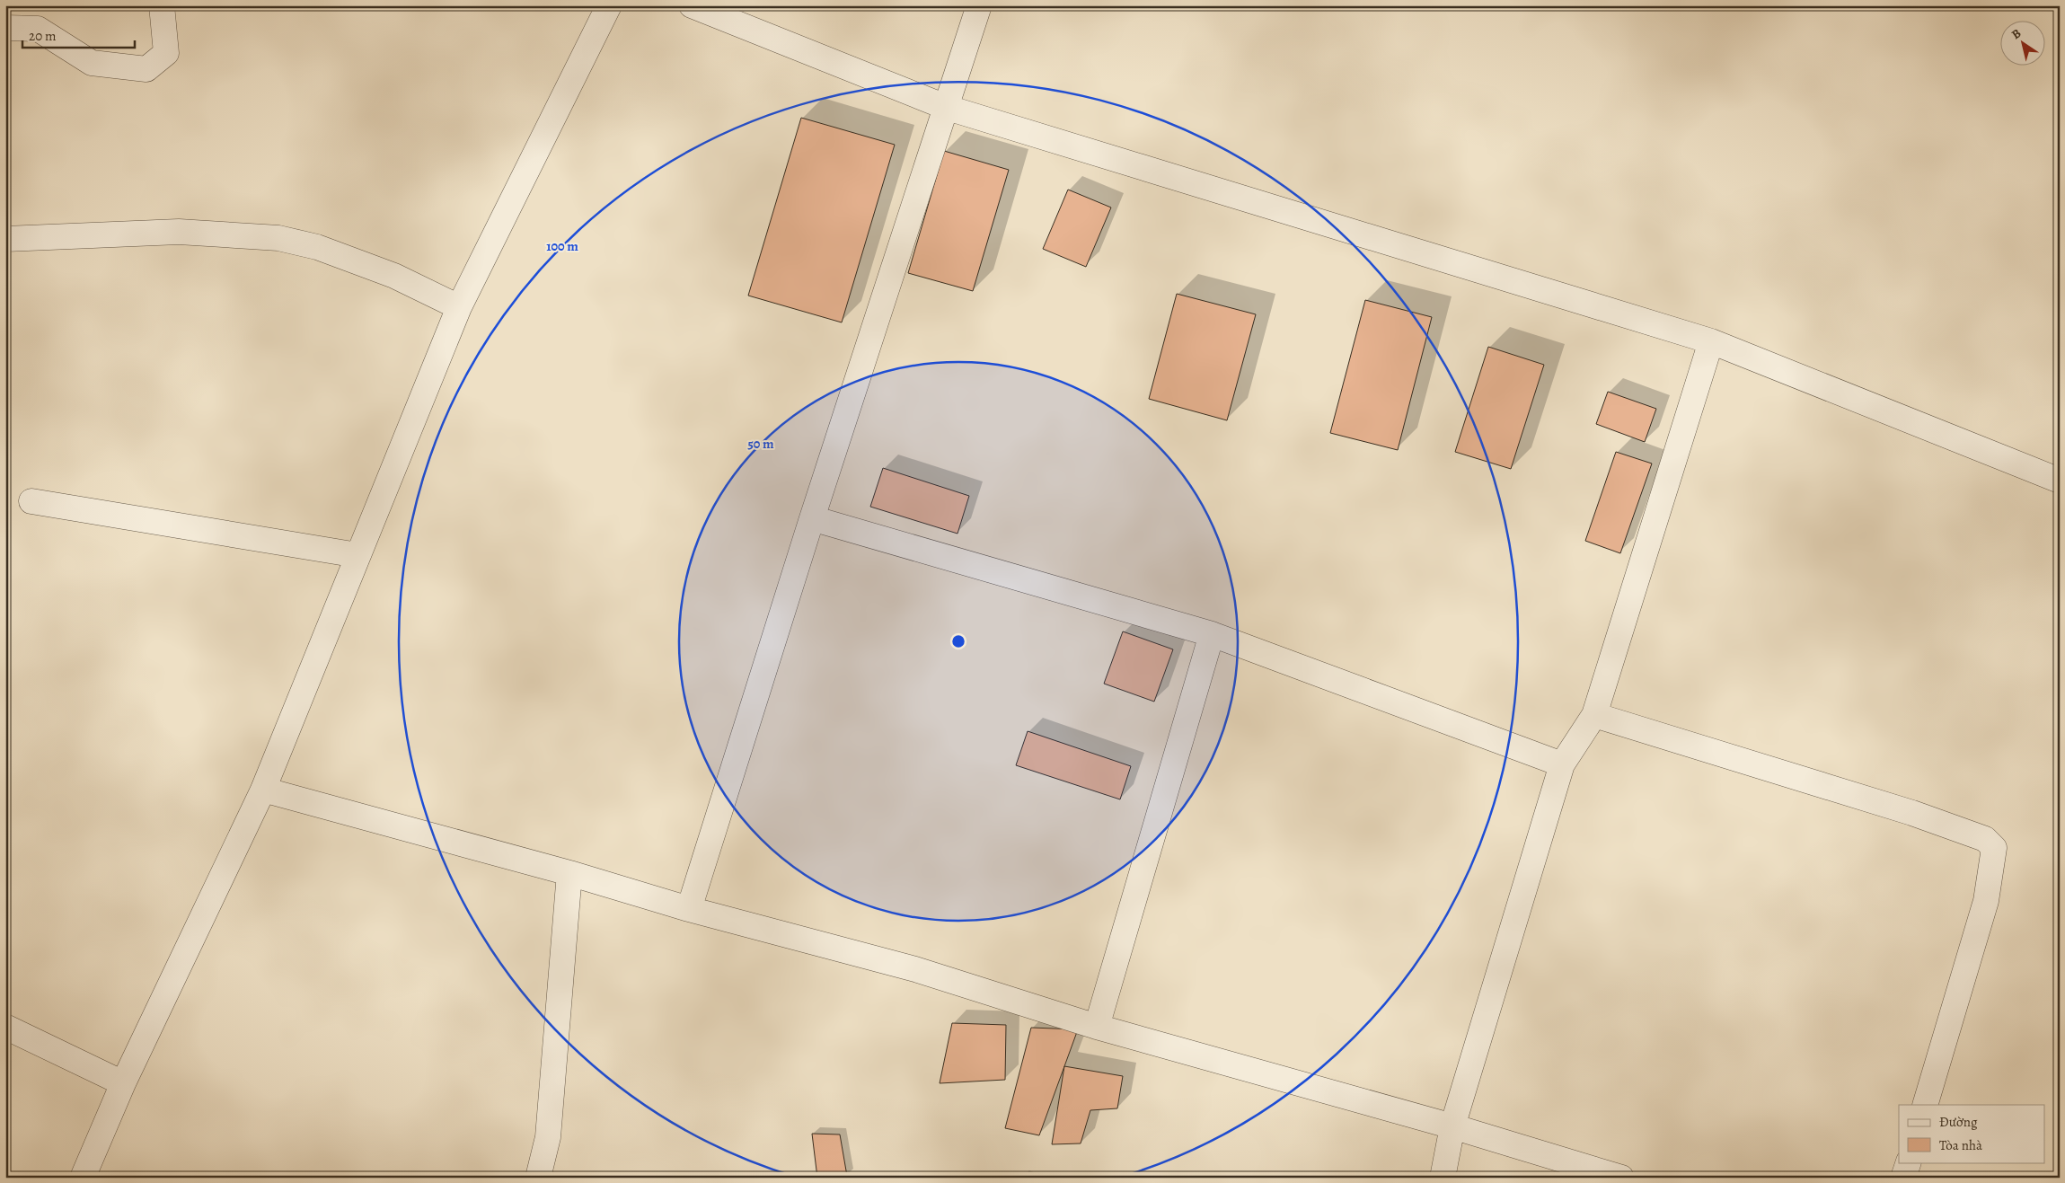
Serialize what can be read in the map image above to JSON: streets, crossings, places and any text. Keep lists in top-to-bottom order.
{
  "legend": ["Đường", "Tòa nhà"],
  "scale_bar": "20 m",
  "north": "top left",
  "rings": ["100 m", "50 m"]
}
